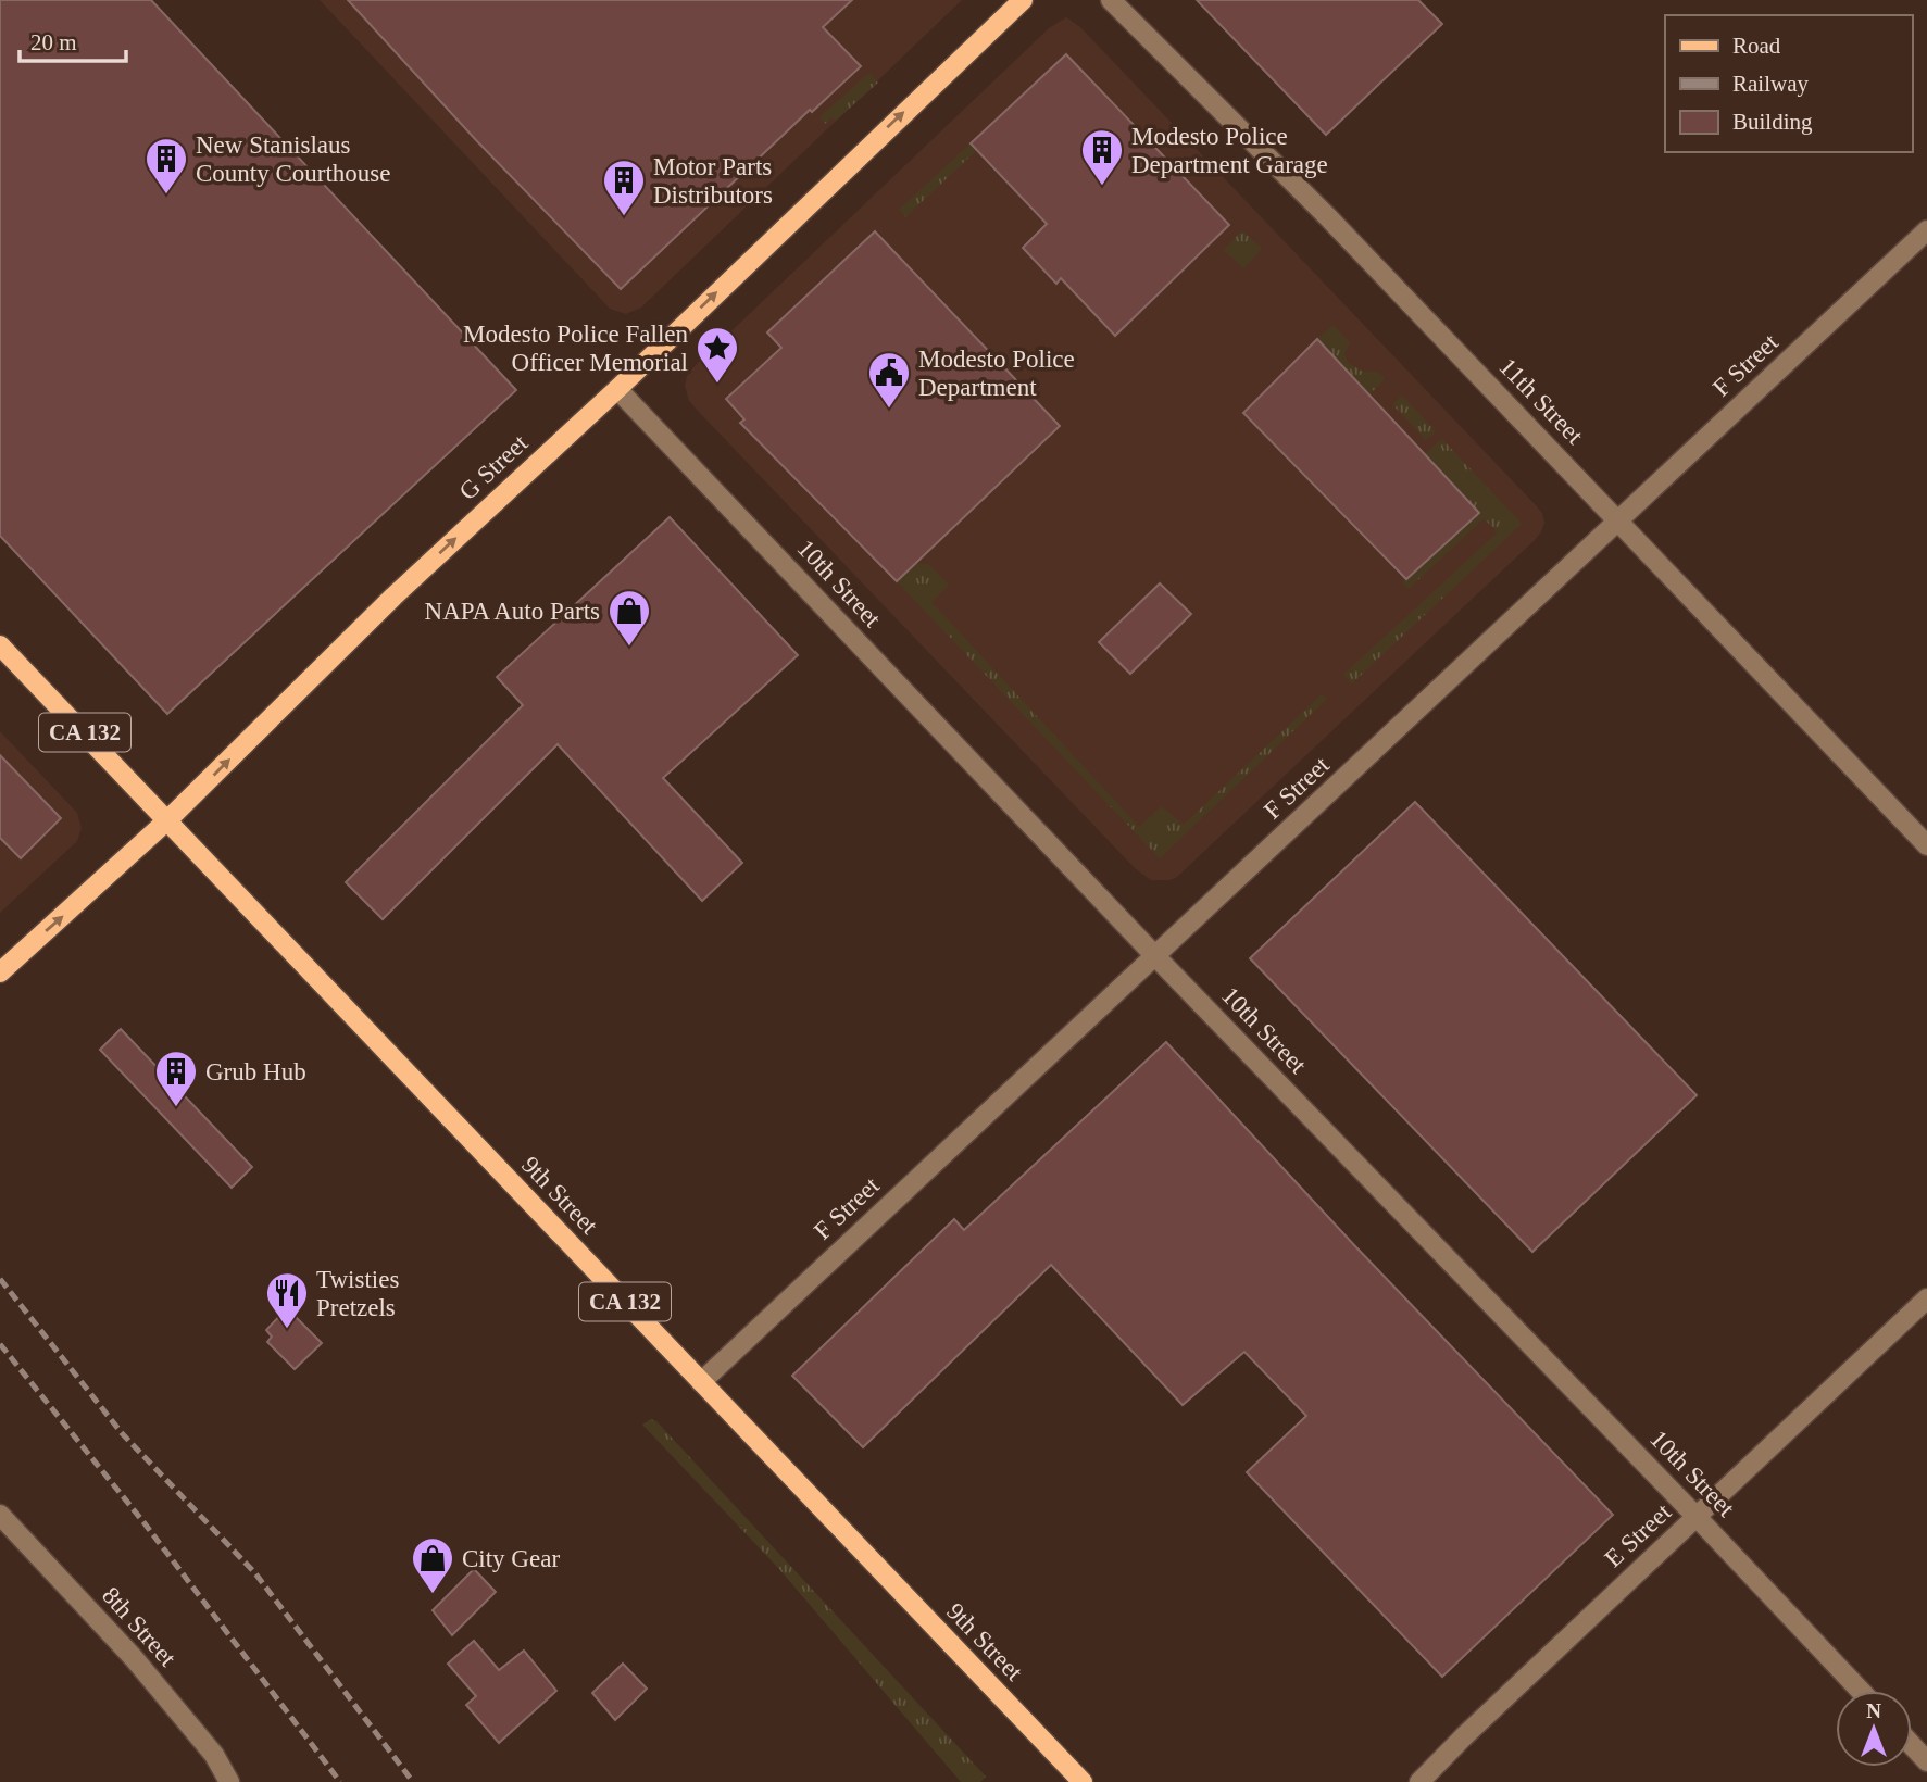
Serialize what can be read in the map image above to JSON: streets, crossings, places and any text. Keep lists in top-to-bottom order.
{
  "streets": {
    "main road": ["G Street", "CA 132", "9th Street"],
    "street": [
      "F Street",
      "11th Street",
      "10th Street",
      "E Street",
      "8th Street"
    ]
  },
  "crossings": [
    ["F Street", "11th Street"],
    ["F Street", "10th Street"],
    ["F Street", "9th Street"],
    ["G Street", "10th Street"],
    ["G Street", "9th Street"],
    ["10th Street", "E Street"]
  ],
  "one_way": ["G Street"],
  "places": {
    "building": [
      "Modesto Police Department Garage",
      "New Stanislaus County Courthouse",
      "Motor Parts Distributors",
      "Grub Hub"
    ],
    "place": ["Modesto Police Fallen Officer Memorial"],
    "public building": ["Modesto Police Department"],
    "shop": ["NAPA Auto Parts", "City Gear"],
    "restaurant": ["Twisties Pretzels"]
  },
  "legend": ["Road", "Railway", "Building"],
  "scale_bar": "20 m",
  "north": "top"
}
